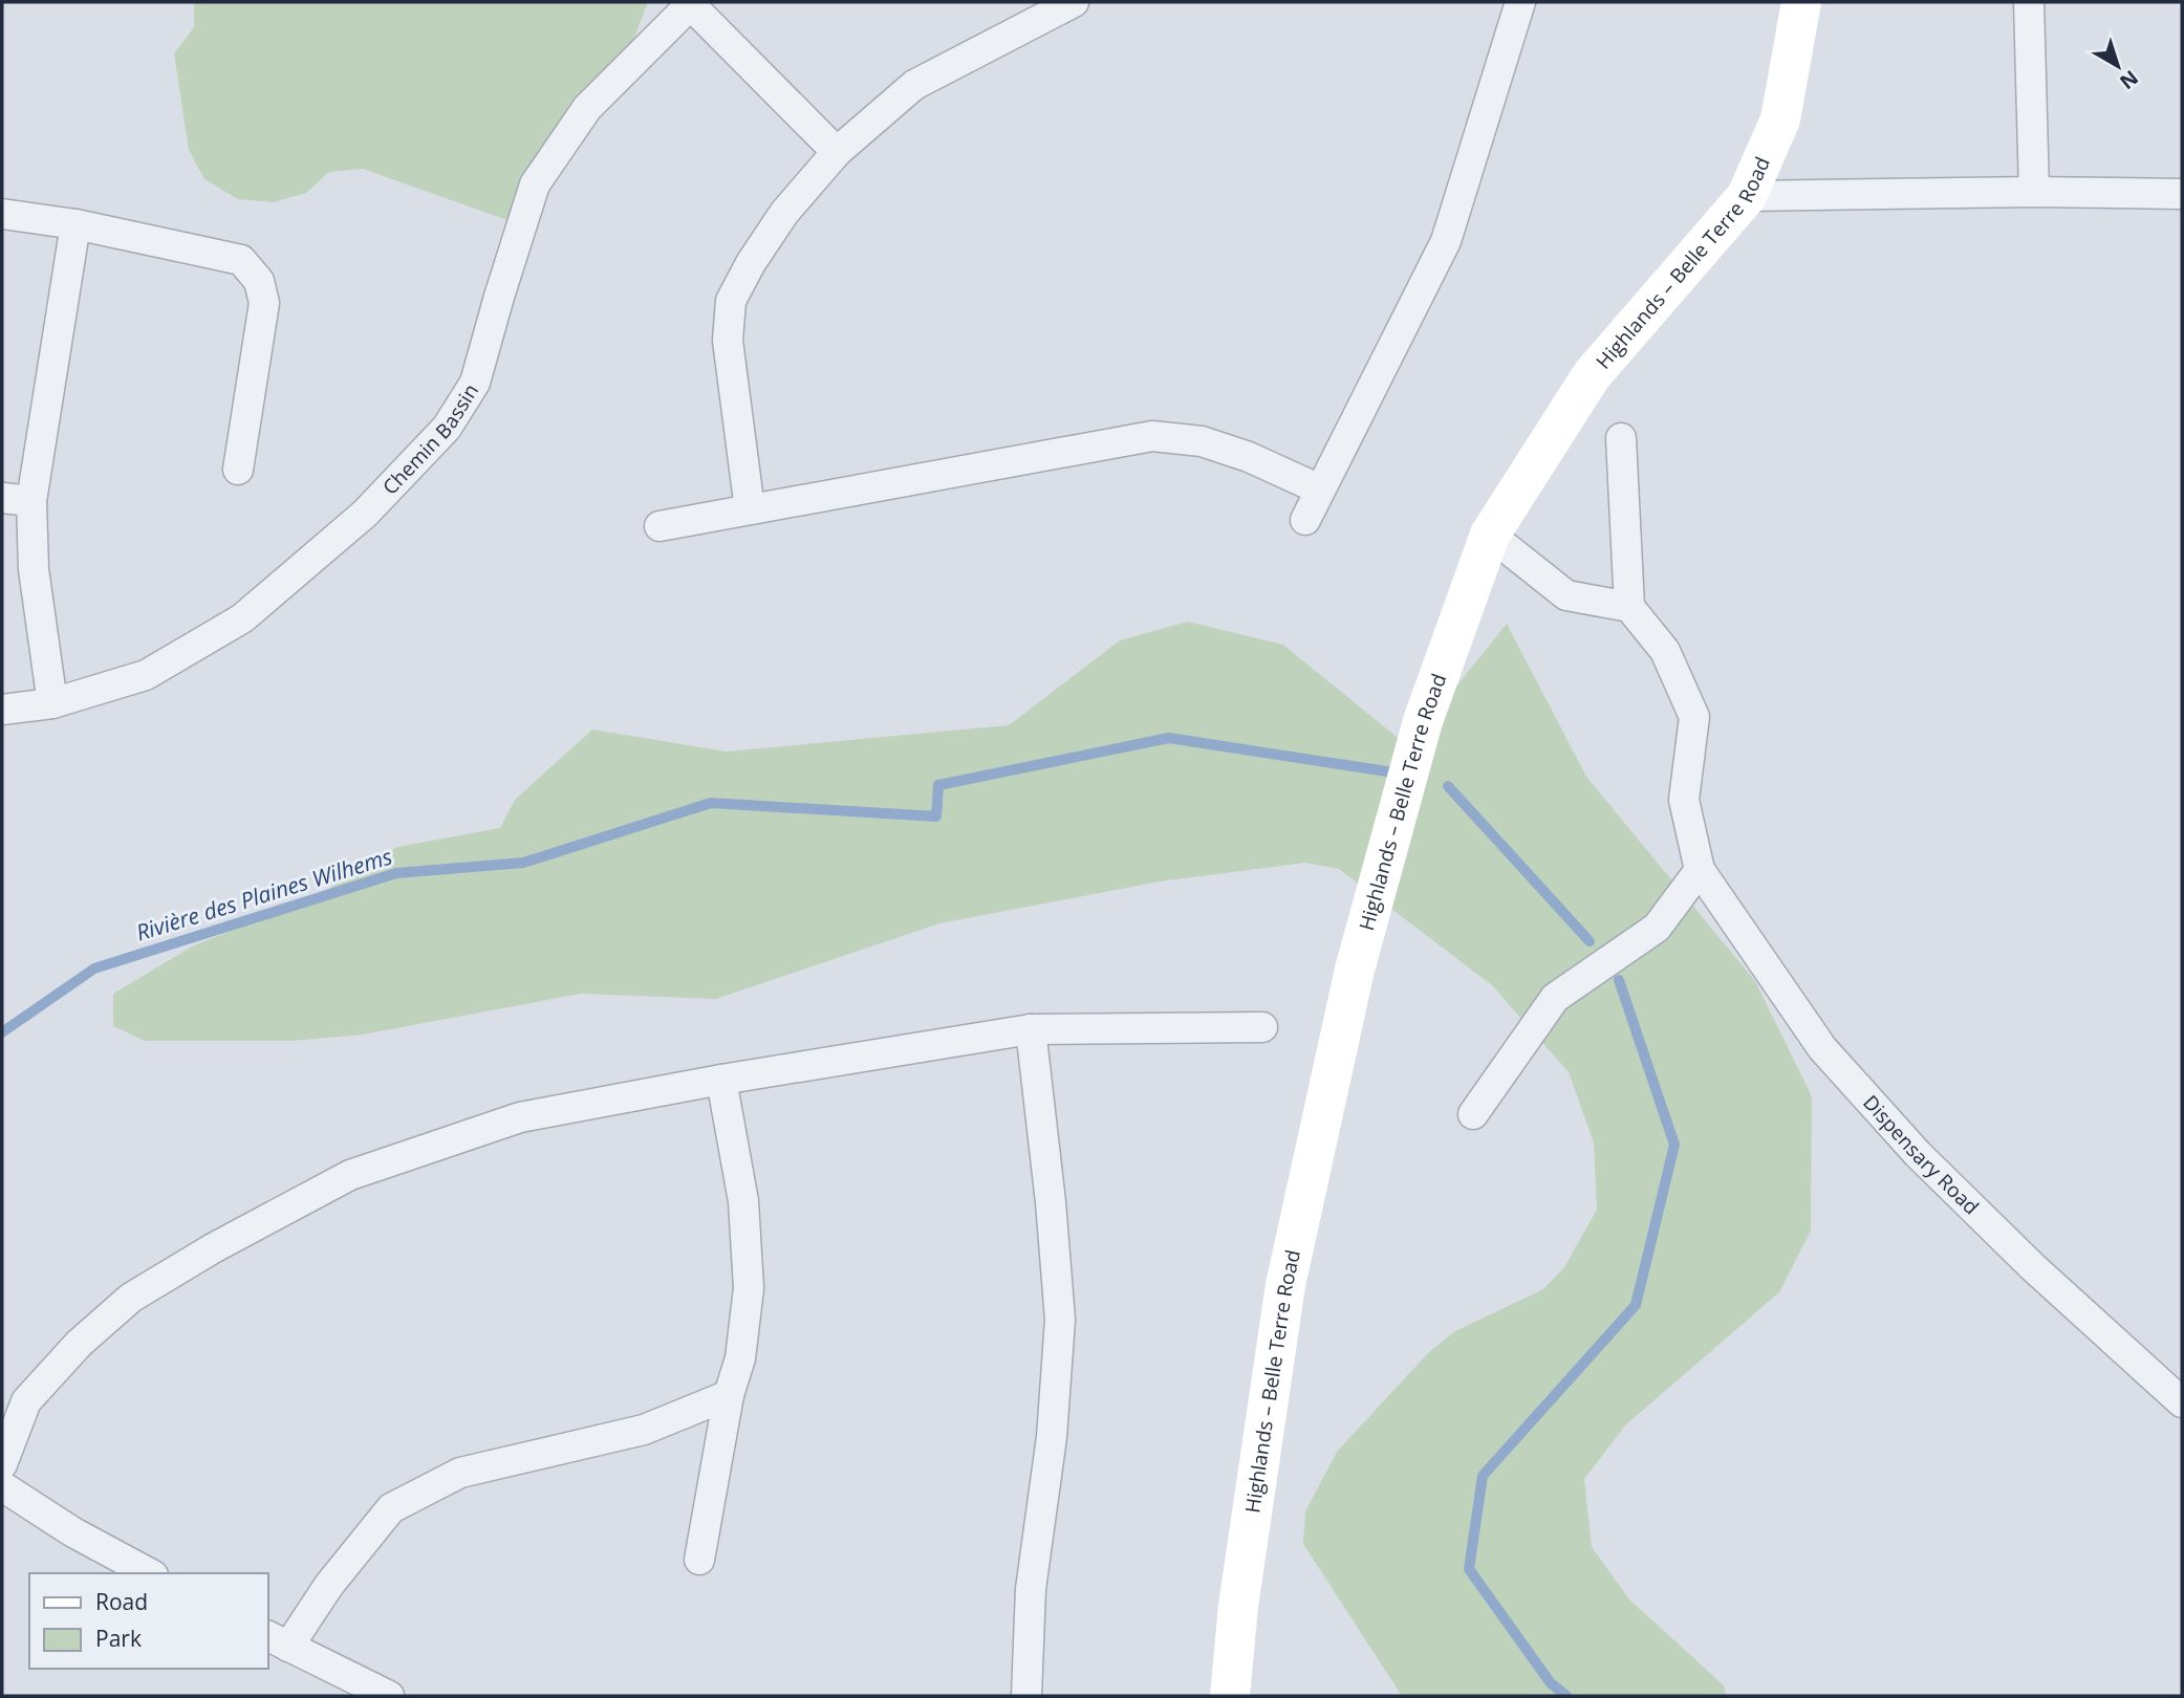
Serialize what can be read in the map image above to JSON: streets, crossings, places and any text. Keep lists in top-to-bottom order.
{
  "streets": {
    "street": ["Highlands – Belle Terre Road", "Chemin Bassin", "Dispensary Road"]
  },
  "water": ["Rivière des Plaines Wilhems"],
  "legend": ["Road", "Park"],
  "north": "bottom right"
}
